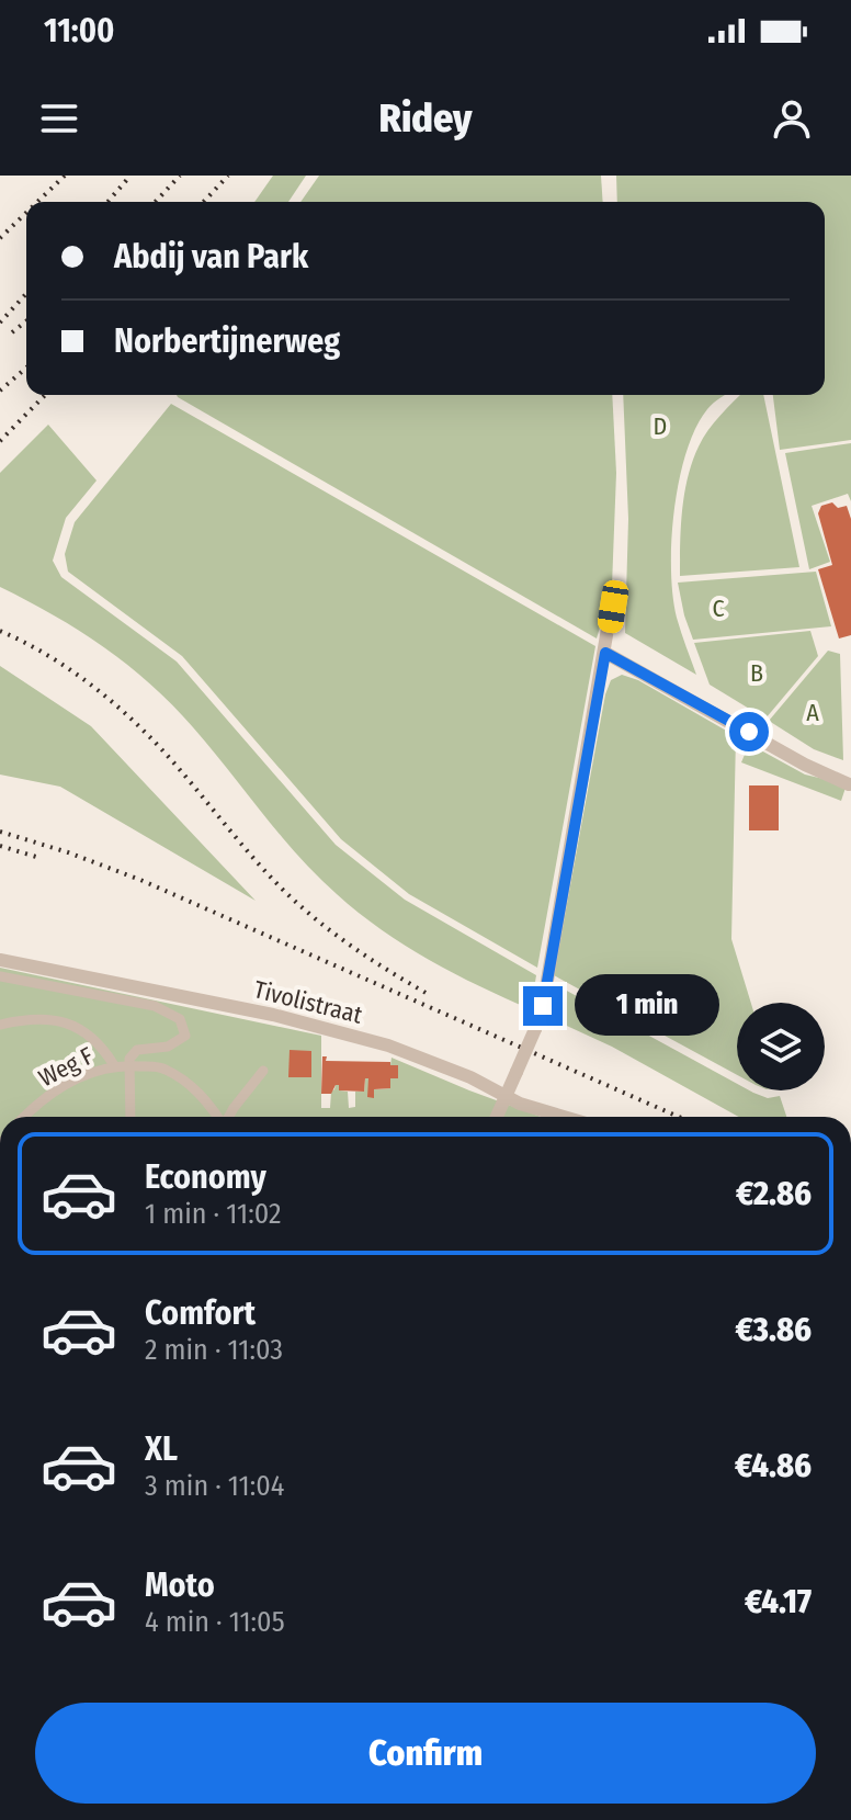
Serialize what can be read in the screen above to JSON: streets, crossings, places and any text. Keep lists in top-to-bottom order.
{
  "streets": {
    "street": ["Tivolistraat", "Weg F"]
  },
  "parks": [
    "D",
    "C",
    "B",
    "A"
  ],
  "page": {
    "status": "11:00",
    "header": "Ridey",
    "banner": ["Abdij van Park", "Norbertijnerweg"],
    "bubble": "1 min",
    "list": [
      {
        "name": "Economy",
        "note": "1 min · 11:02",
        "value": "€2.86"
      },
      {
        "name": "Comfort",
        "note": "2 min · 11:03",
        "value": "€3.86"
      },
      {
        "name": "XL",
        "note": "3 min · 11:04",
        "value": "€4.86"
      },
      {
        "name": "Moto",
        "note": "4 min · 11:05",
        "value": "€4.17"
      }
    ],
    "buttons": "Confirm"
  }
}
